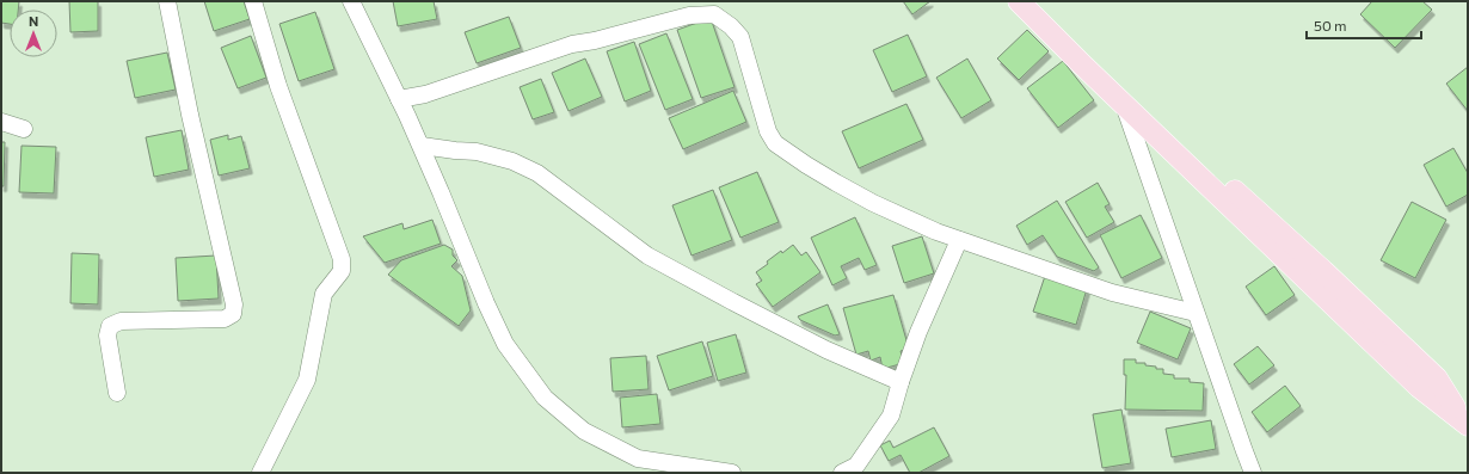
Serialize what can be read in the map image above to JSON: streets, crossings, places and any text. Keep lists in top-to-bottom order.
{
  "scale_bar": "50 m",
  "north": "top"
}
